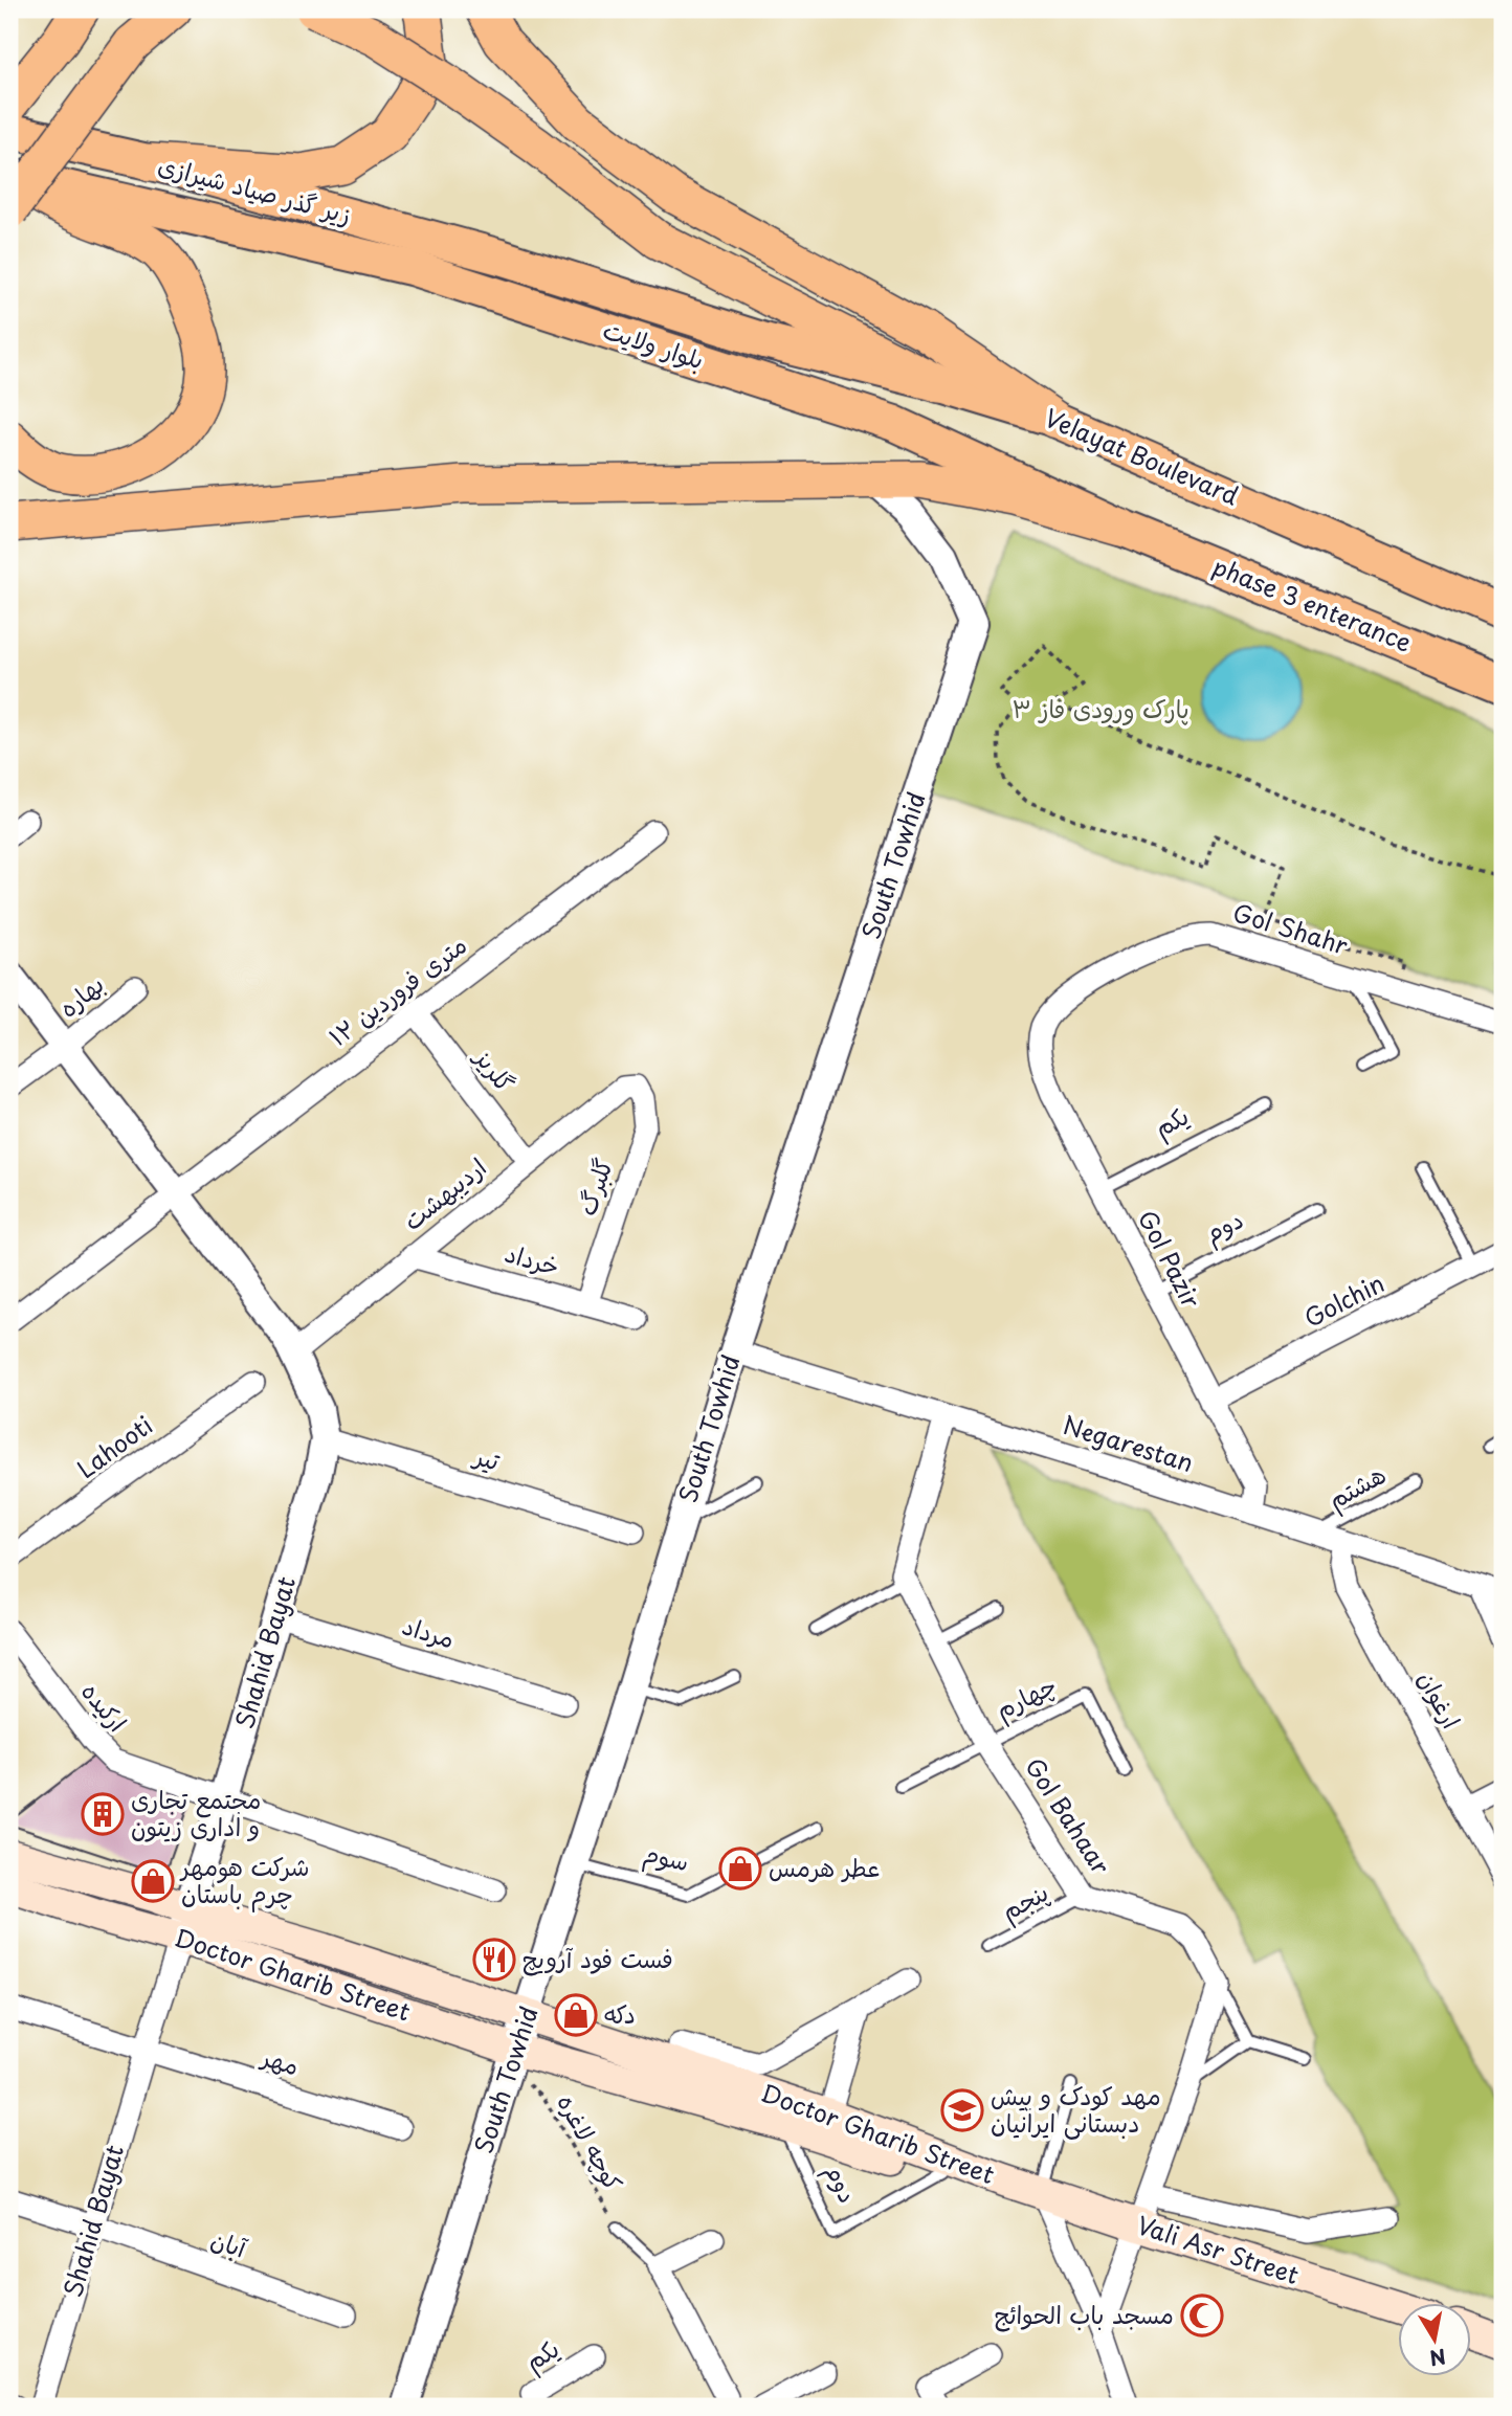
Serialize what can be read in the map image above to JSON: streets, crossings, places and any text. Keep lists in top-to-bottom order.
{
  "streets": {
    "main road": [
      "زیر گذر صیاد شیرازی",
      "Velayat Boulevard",
      "phase 3 enterance",
      "Doctor Gharib Street",
      "Vali Asr Street"
    ],
    "street": [
      "South Towhid",
      "Gol Shahr",
      "۱۲ متری فروردین",
      "بهاره",
      "گلریز",
      "یکم",
      "گلبرگ",
      "اردیبهشت",
      "Gol Pazir",
      "خرداد",
      "Golchin",
      "Negarestan",
      "Lahooti",
      "تیر",
      "مرداد",
      "Shahid Bayat",
      "ارغوان",
      "ارکیده",
      "Gol Bahaar",
      "مهر",
      "آبان"
    ],
    "lane": [
      "دوم",
      "هشتم",
      "چهارم",
      "سوم",
      "پنجم"
    ],
    "path": ["کوچه لاغره"]
  },
  "crossings": [
    ["زیر گذر صیاد شیرازی", "Velayat Boulevard"],
    ["زیر گذر صیاد شیرازی", "phase 3 enterance"],
    ["South Towhid", "Negarestan"],
    ["South Towhid", "سوم"],
    ["South Towhid", "Doctor Gharib Street"],
    ["Gol Shahr", "Gol Pazir"],
    ["۱۲ متری فروردین", "گلریز"],
    ["۱۲ متری فروردین", "Shahid Bayat"],
    ["بهاره", "Shahid Bayat"],
    ["گلریز", "اردیبهشت"],
    ["یکم", "Gol Pazir"],
    ["گلبرگ", "اردیبهشت"],
    ["گلبرگ", "خرداد"],
    ["اردیبهشت", "خرداد"],
    ["اردیبهشت", "Shahid Bayat"],
    ["دوم", "Gol Pazir"],
    ["دوم", "Doctor Gharib Street"],
    ["Gol Pazir", "Golchin"],
    ["Gol Pazir", "Negarestan"],
    ["Negarestan", "هشتم"],
    ["Negarestan", "ارغوان"],
    ["تیر", "Shahid Bayat"],
    ["مرداد", "Shahid Bayat"],
    ["Shahid Bayat", "ارکیده"],
    ["Shahid Bayat", "Doctor Gharib Street"],
    ["Shahid Bayat", "مهر"],
    ["Shahid Bayat", "آبان"],
    ["چهارم", "Gol Bahaar"],
    ["Gol Bahaar", "پنجم"],
    ["Doctor Gharib Street", "Vali Asr Street"]
  ],
  "parks": ["پارک ورودی فاز ۳"],
  "places": {
    "building": ["مجتمع تجاری و اداری زیتون"],
    "shop": ["عطر هرمس", "شرکت هومهر چرم باستان", "دکه"],
    "restaurant": ["فست فود آرویچ"],
    "school or university": ["مهد کودک و پیش دبستانی ایرانیان"],
    "mosque": ["مسجد باب الحوائج"]
  },
  "north": "bottom"
}
